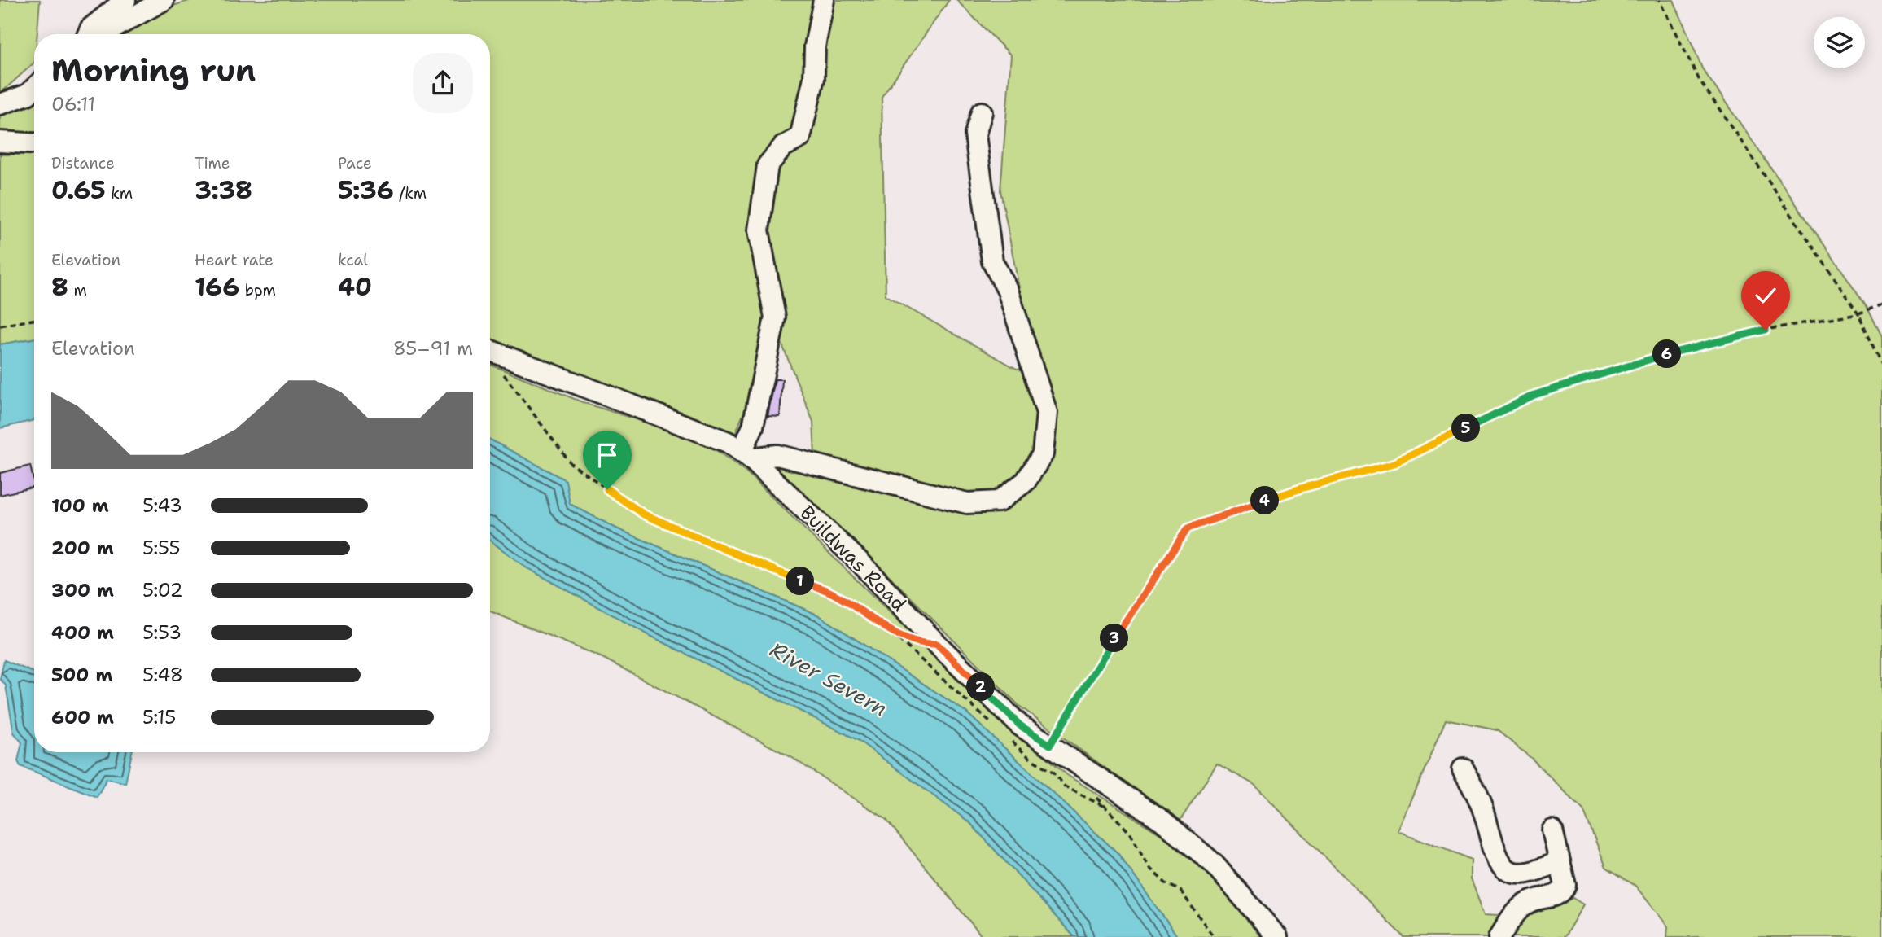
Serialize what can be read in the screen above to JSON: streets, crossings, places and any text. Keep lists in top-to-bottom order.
{
  "streets": {
    "street": ["Buildwas Road"]
  },
  "water": ["River Severn"],
  "page": {
    "heading": ["Morning run", "06:11"],
    "stats": [
      ["Distance", "0.65 km"],
      ["Time", "3:38"],
      ["Pace", "5:36 /km"],
      ["Elevation", "8 m"],
      ["Heart rate", "166 bpm"],
      ["kcal", "40"]
    ],
    "chart": ["Elevation", "85–91 m"],
    "pins": [
      "6",
      "5",
      "4",
      "1",
      "3",
      "2"
    ],
    "list": [
      {
        "name": "100 m",
        "note": "5:43"
      },
      {
        "name": "200 m",
        "note": "5:55"
      },
      {
        "name": "300 m",
        "note": "5:02"
      },
      {
        "name": "400 m",
        "note": "5:53"
      },
      {
        "name": "500 m",
        "note": "5:48"
      },
      {
        "name": "600 m",
        "note": "5:15"
      }
    ]
  }
}
